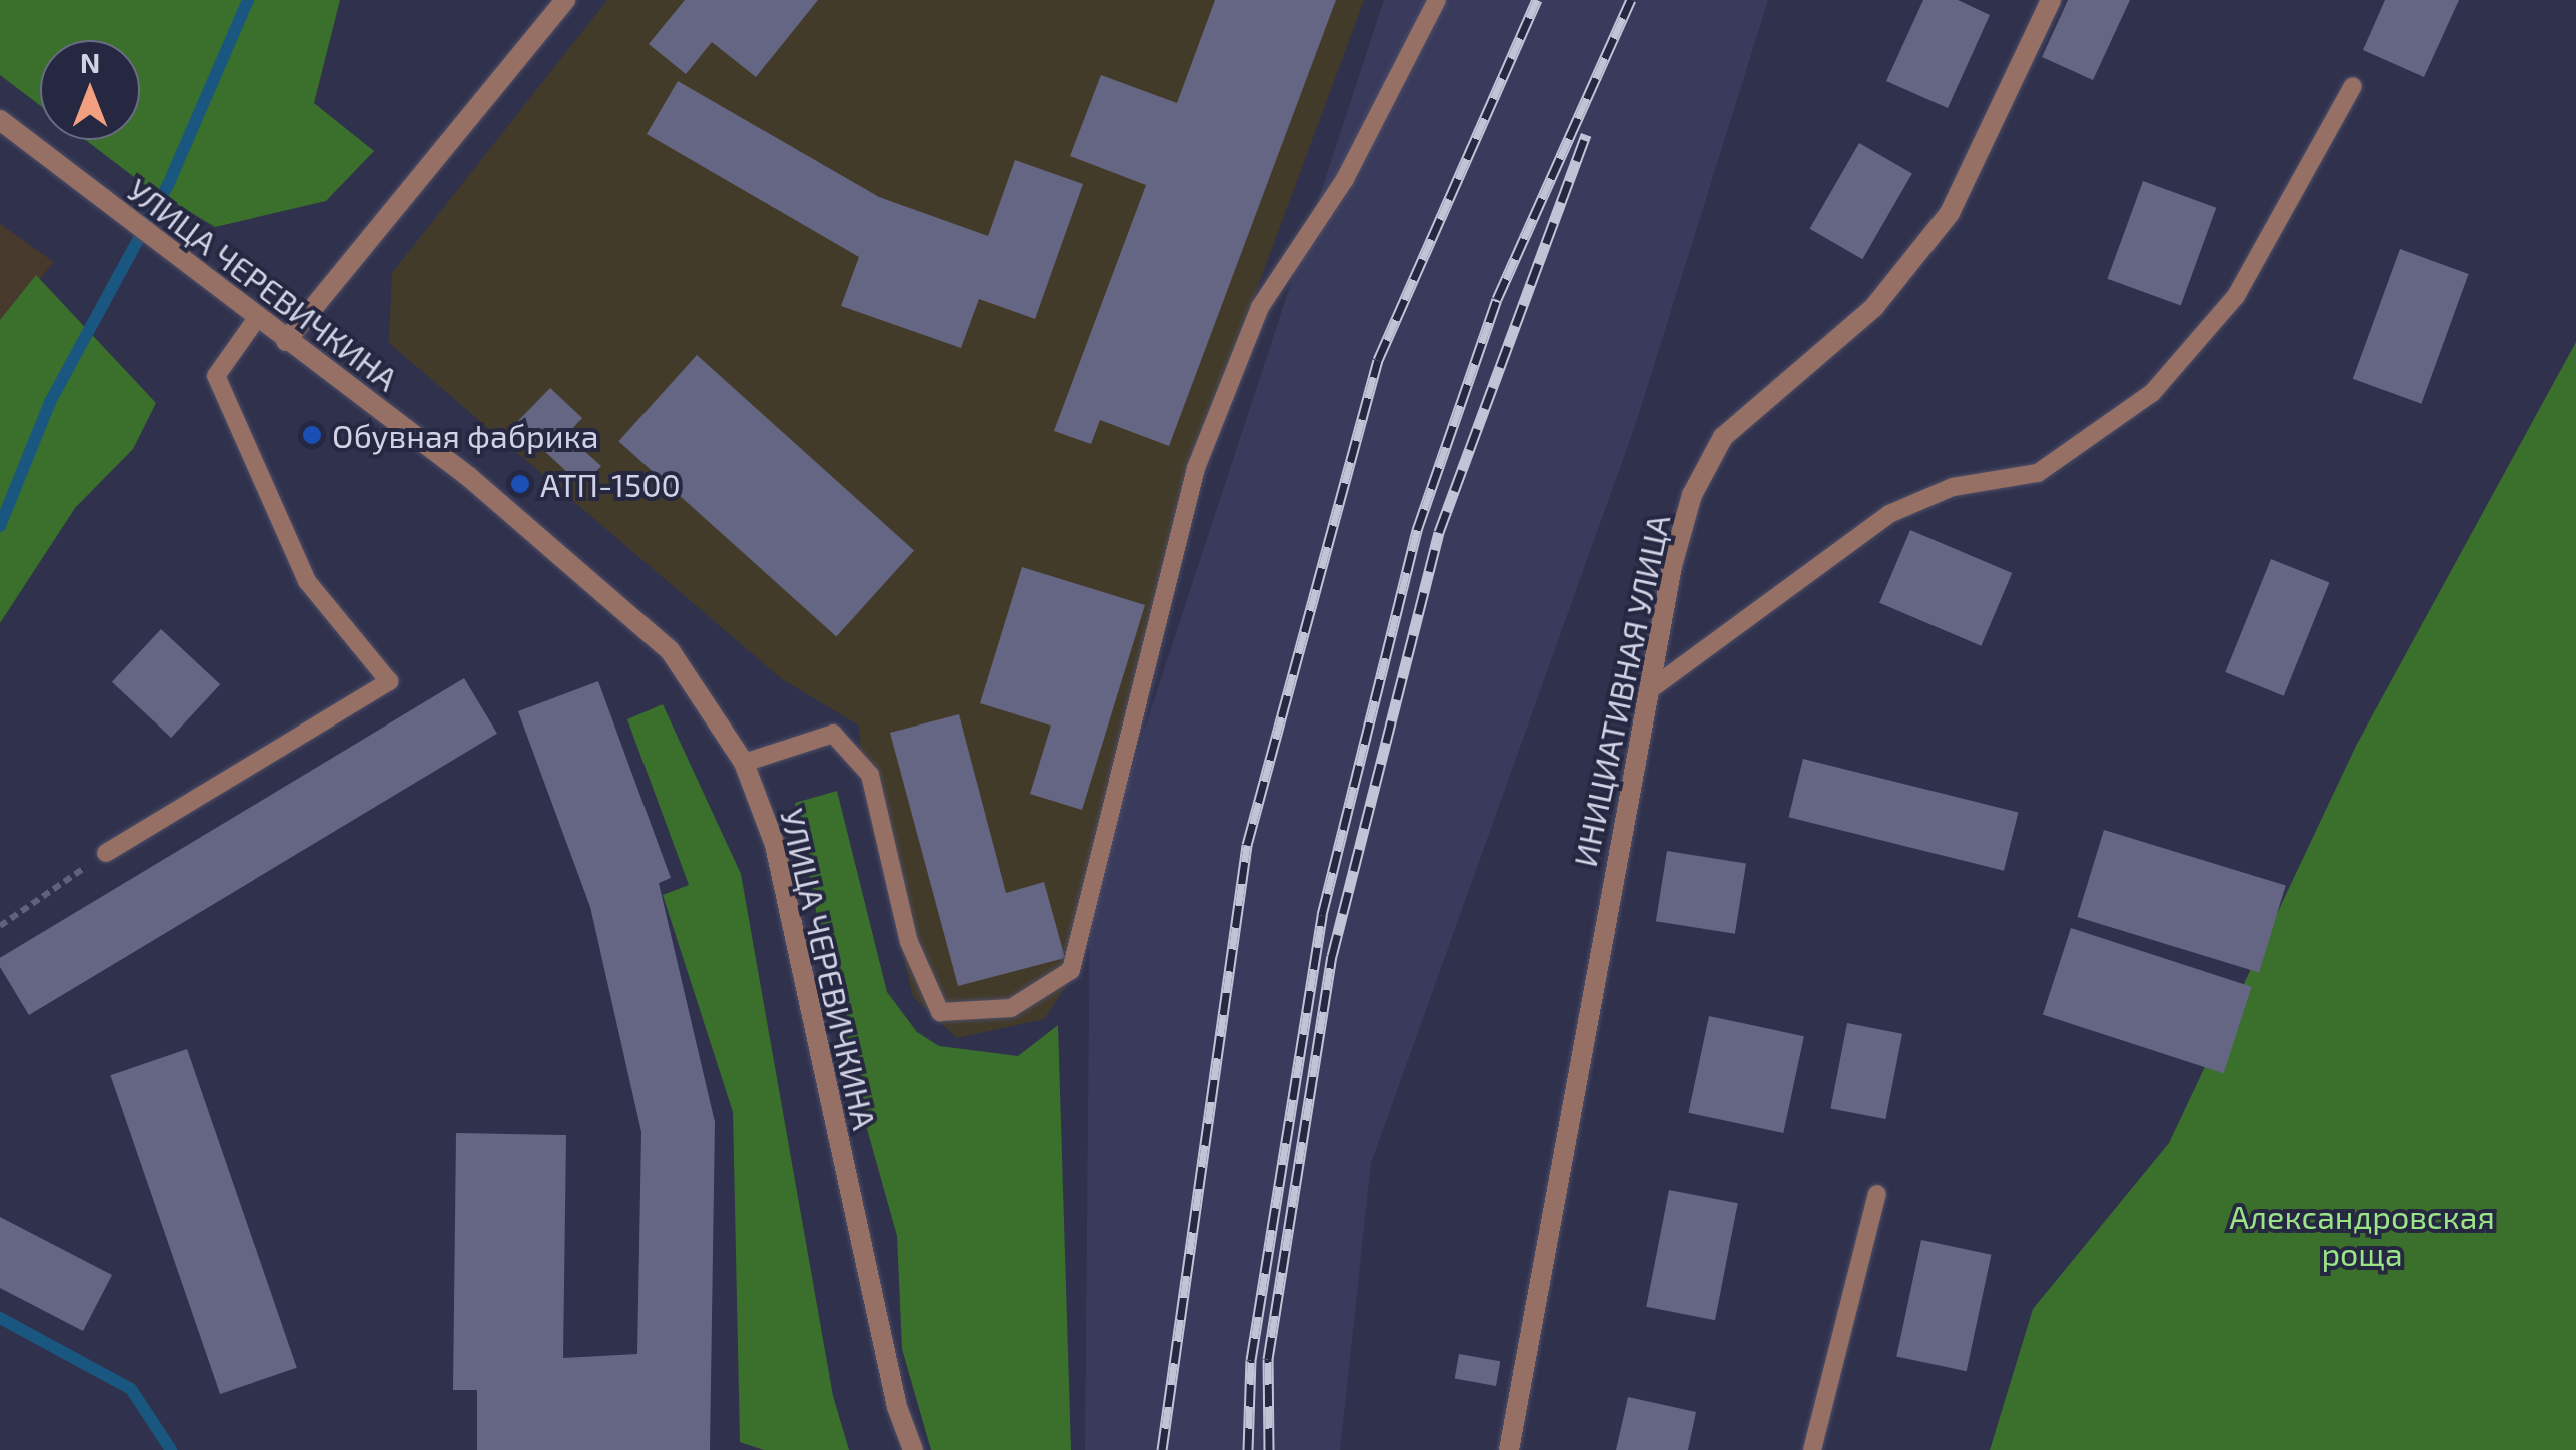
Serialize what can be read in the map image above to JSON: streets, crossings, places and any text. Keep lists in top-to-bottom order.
{
  "streets": {
    "street": ["УЛИЦА ЧЕРЕВИЧКИНА", "ИНИЦИАТИВНАЯ УЛИЦА"]
  },
  "parks": ["Александровская роща"],
  "places": ["Обувная фабрика", "АТП-1500"],
  "north": "top"
}
